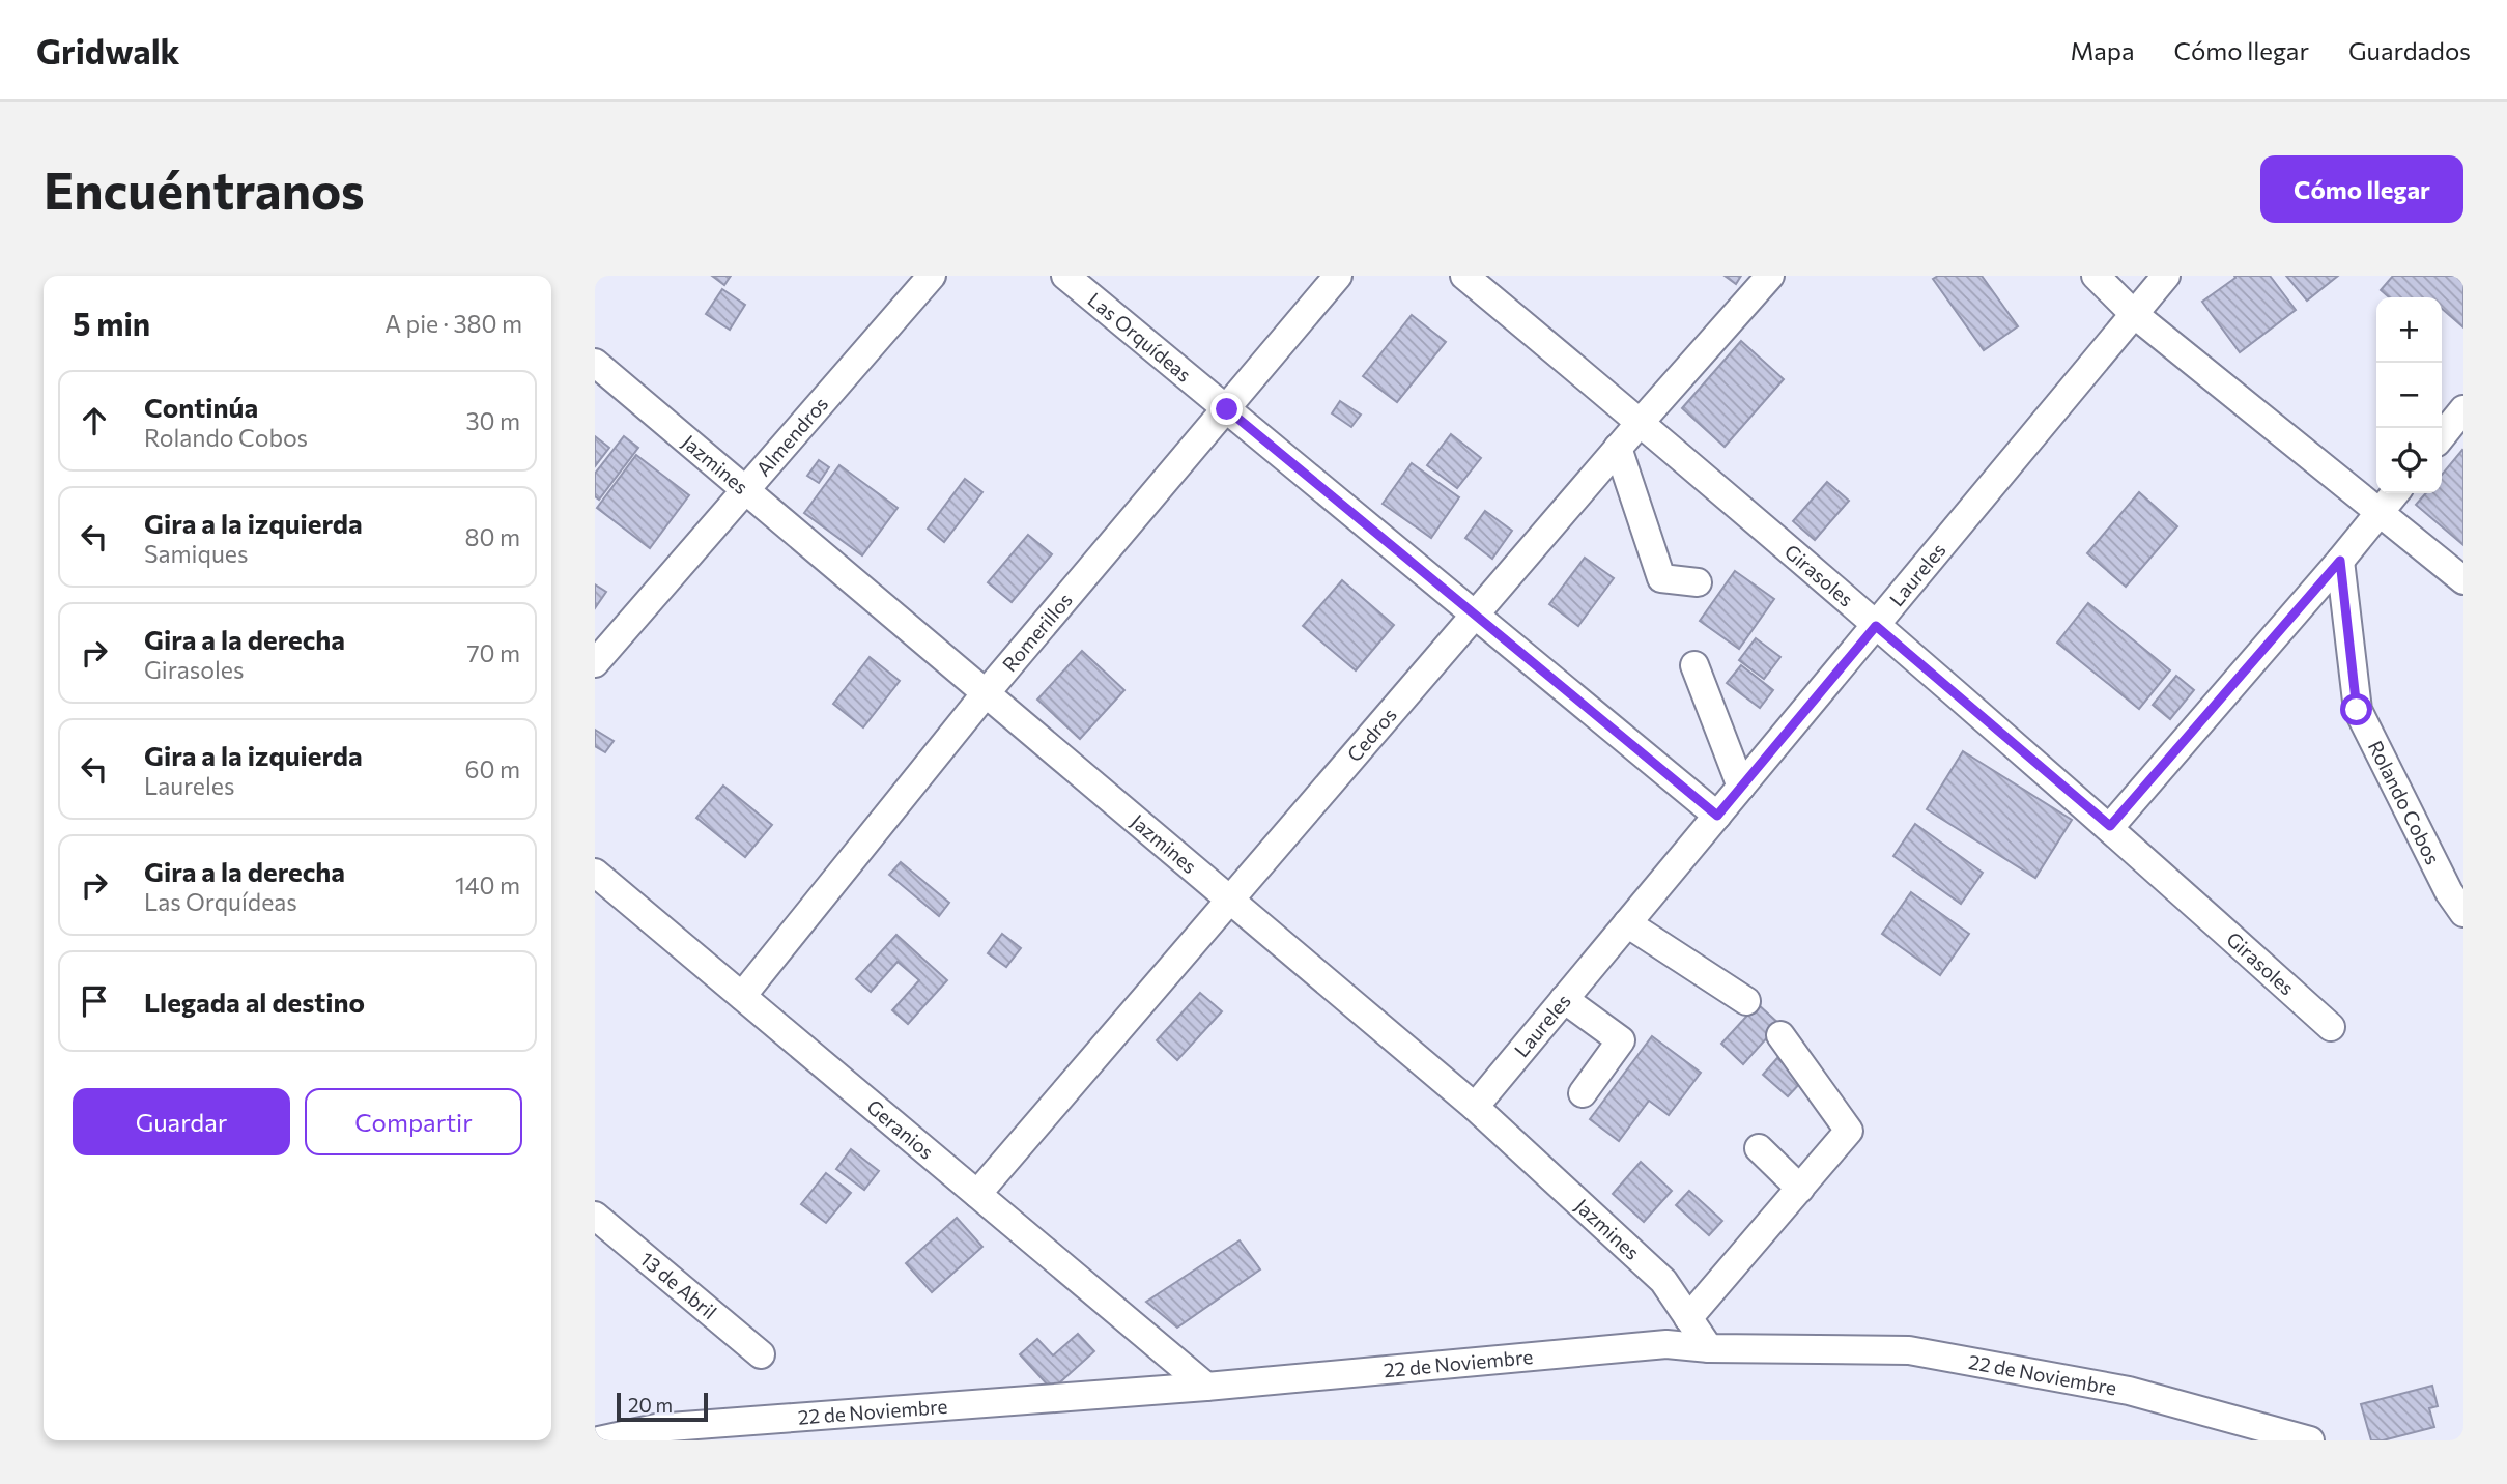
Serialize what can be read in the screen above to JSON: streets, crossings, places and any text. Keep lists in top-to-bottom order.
{
  "streets": {
    "street": [
      "Las Orquídeas",
      "Almendros",
      "Jazmines",
      "Laureles",
      "Girasoles",
      "Romerillos",
      "Cedros",
      "Rolando Cobos",
      "Geranios",
      "13 de Abril",
      "22 de Noviembre"
    ]
  },
  "crossings": [
    ["Las Orquídeas", "Laureles"],
    ["Las Orquídeas", "Romerillos"],
    ["Las Orquídeas", "Cedros"],
    ["Almendros", "Jazmines"],
    ["Jazmines", "Laureles"],
    ["Jazmines", "Romerillos"],
    ["Jazmines", "Cedros"],
    ["Jazmines", "22 de Noviembre"],
    ["Laureles", "Girasoles"],
    ["Girasoles", "Cedros"],
    ["Romerillos", "Geranios"],
    ["Cedros", "Geranios"],
    ["Geranios", "22 de Noviembre"]
  ],
  "scale_bar": "20 m",
  "page": {
    "header": "Gridwalk",
    "nav": ["Mapa", "Cómo llegar", "Guardados"],
    "buttons": [
      "Cómo llegar",
      ["Guardar", "Compartir"]
    ],
    "title": "Encuéntranos",
    "heading": ["5 min", "A pie · 380 m"],
    "map_buttons": ["+", "−"],
    "list": [
      ["Continúa", "Rolando Cobos", "30 m"],
      ["Gira a la izquierda", "Samiques", "80 m"],
      ["Gira a la derecha", "Girasoles", "70 m"],
      ["Gira a la izquierda", "Laureles", "60 m"],
      ["Gira a la derecha", "Las Orquídeas", "140 m"],
      "Llegada al destino"
    ],
    "scale": "20 m"
  }
}
